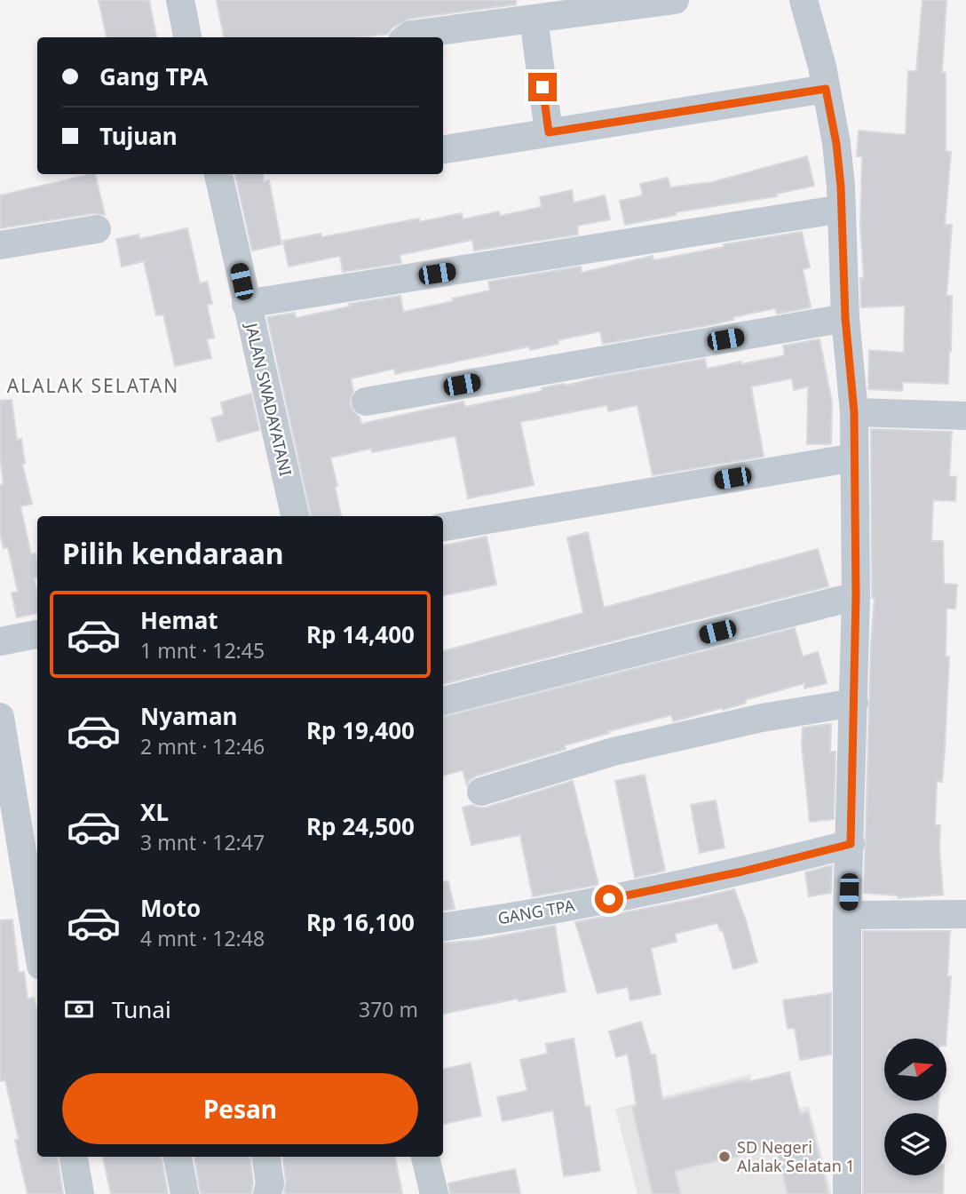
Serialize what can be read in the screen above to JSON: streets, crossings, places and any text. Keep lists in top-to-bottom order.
{
  "streets": {
    "street": ["JALAN SWADAYATANI", "GANG TPA"]
  },
  "districts": ["ALALAK SELATAN"],
  "places": ["SD Negeri Alalak Selatan 1"],
  "north": "right",
  "page": {
    "banner": ["Gang TPA", "Tujuan"],
    "heading": "Pilih kendaraan",
    "list": [
      {
        "name": "Hemat",
        "note": "1 mnt · 12:45",
        "value": "Rp 14,400"
      },
      {
        "name": "Nyaman",
        "note": "2 mnt · 12:46",
        "value": "Rp 19,400"
      },
      {
        "name": "XL",
        "note": "3 mnt · 12:47",
        "value": "Rp 24,500"
      },
      {
        "name": "Moto",
        "note": "4 mnt · 12:48",
        "value": "Rp 16,100"
      }
    ],
    "pay": ["Tunai", "370 m"],
    "buttons": "Pesan"
  }
}
